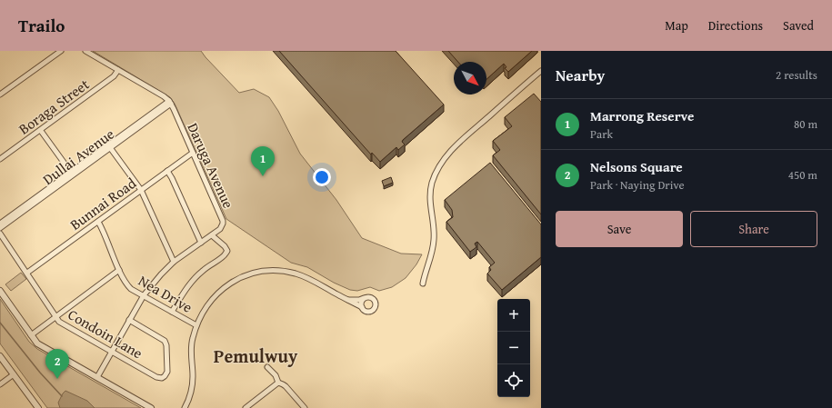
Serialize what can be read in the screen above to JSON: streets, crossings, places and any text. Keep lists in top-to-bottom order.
{
  "streets": {
    "street": [
      "Boraga Street",
      "Dullai Avenue",
      "Daruga Avenue",
      "Bunnai Road",
      "Nea Drive",
      "Condoin Lane"
    ]
  },
  "crossings": [
    ["Dullai Avenue", "Daruga Avenue"],
    ["Daruga Avenue", "Bunnai Road"],
    ["Daruga Avenue", "Nea Drive"],
    ["Daruga Avenue", "Condoin Lane"],
    ["Bunnai Road", "Nea Drive"],
    ["Bunnai Road", "Condoin Lane"]
  ],
  "districts": ["Pemulwuy"],
  "north": "bottom right",
  "page": {
    "header": "Trailo",
    "nav": ["Map", "Directions", "Saved"],
    "heading": ["Nearby", "2 results"],
    "list": [
      {
        "mark": "1",
        "name": "Marrong Reserve",
        "note": "Park",
        "value": "80 m"
      },
      {
        "mark": "2",
        "name": "Nelsons Square",
        "note": "Park · Naying Drive",
        "value": "450 m"
      }
    ],
    "pins": ["1", "2"],
    "buttons": ["Save", "Share"],
    "map_buttons": ["+", "−"]
  }
}
